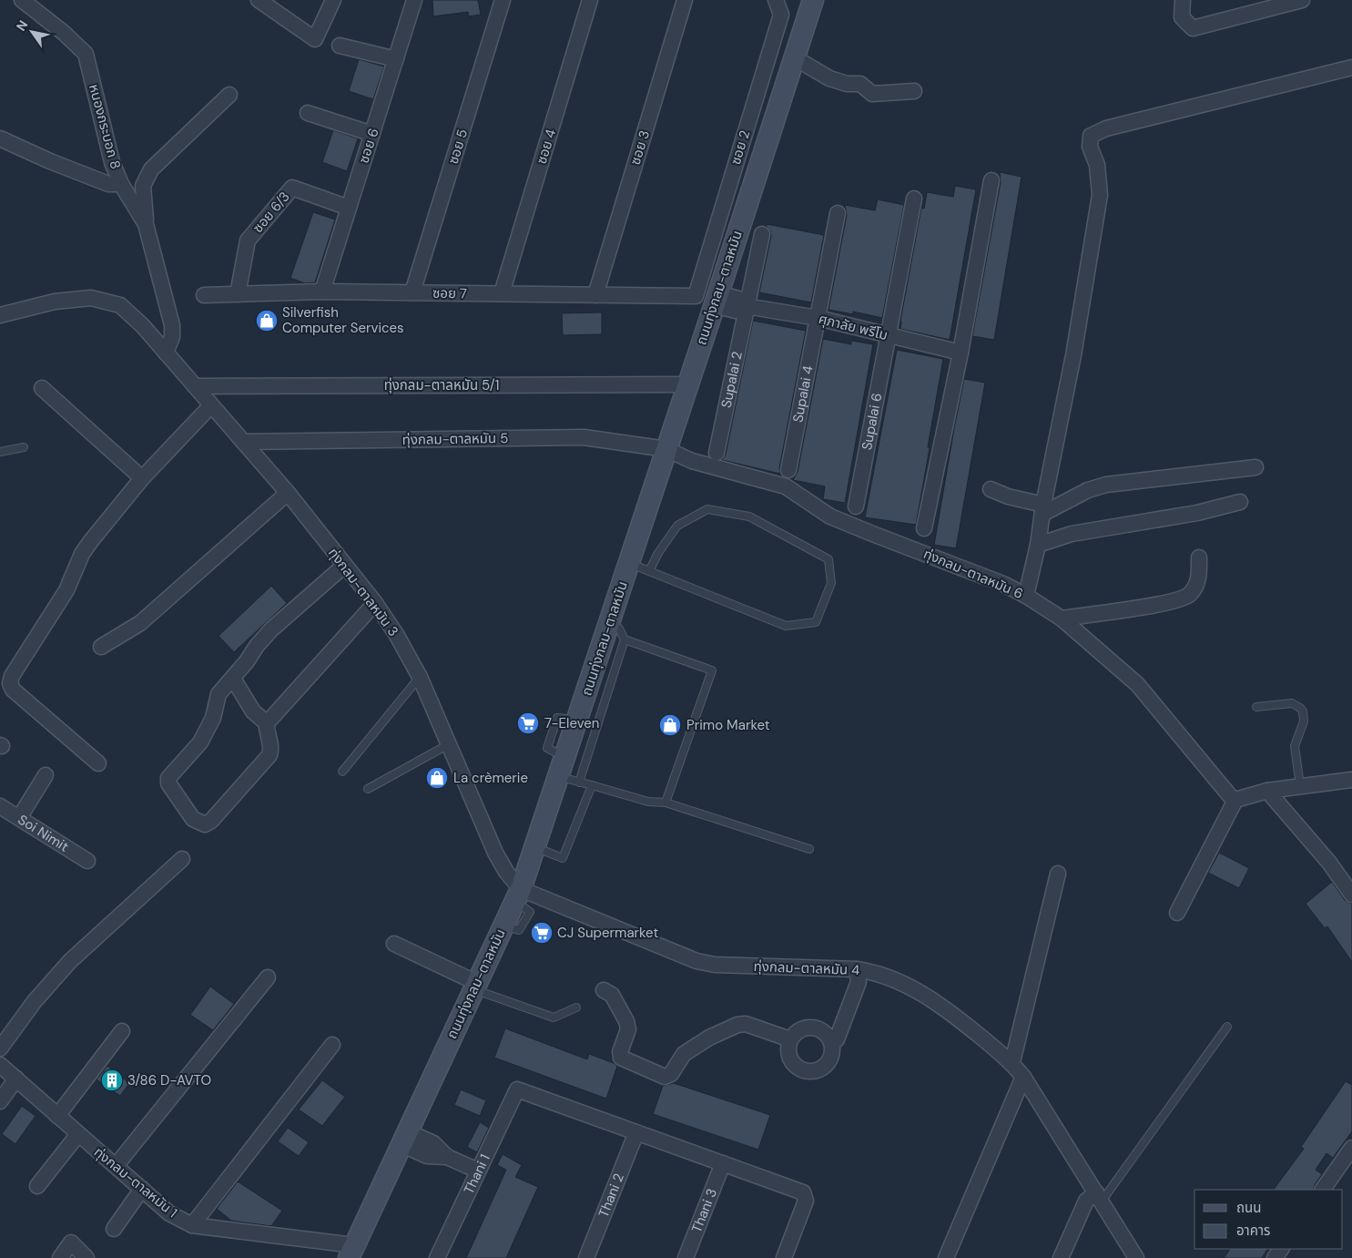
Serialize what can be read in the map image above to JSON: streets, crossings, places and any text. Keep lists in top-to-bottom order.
{
  "streets": {
    "street": [
      "หนองกระบอก 8",
      "ซอย 6",
      "ซอย 5",
      "ซอย 4",
      "ซอย 3",
      "ซอย 2",
      "ซอย 6/3",
      "ถนนทุ่งกลม-ตาลหมัน",
      "ซอย 7",
      "ศุภาลัย พรีโม",
      "Supalai 2",
      "ทุ่งกลม-ตาลหมัน 5/1",
      "Supalai 4",
      "Supalai 6",
      "ทุ่งกลม-ตาลหมัน 5",
      "ทุ่งกลม-ตาลหมัน 6",
      "ทุ่งกลม-ตาลหมัน 3",
      "Soi Nimit",
      "ทุ่งกลม-ตาลหมัน 4",
      "Thani 1",
      "ทุ่งกลม-ตาลหมัน 1",
      "Thani 2",
      "Thani 3"
    ]
  },
  "crossings": [
    ["หนองกระบอก 8", "ทุ่งกลม-ตาลหมัน 3"],
    ["ซอย 6", "ซอย 6/3"],
    ["ซอย 6", "ซอย 7"],
    ["ซอย 5", "ซอย 7"],
    ["ซอย 4", "ซอย 7"],
    ["ซอย 3", "ซอย 7"],
    ["ซอย 2", "ซอย 7"],
    ["ซอย 6/3", "ซอย 7"],
    ["ถนนทุ่งกลม-ตาลหมัน", "ศุภาลัย พรีโม"],
    ["ถนนทุ่งกลม-ตาลหมัน", "ทุ่งกลม-ตาลหมัน 5/1"],
    ["ถนนทุ่งกลม-ตาลหมัน", "ทุ่งกลม-ตาลหมัน 5"],
    ["ถนนทุ่งกลม-ตาลหมัน", "ทุ่งกลม-ตาลหมัน 6"],
    ["ถนนทุ่งกลม-ตาลหมัน", "ทุ่งกลม-ตาลหมัน 3"],
    ["ถนนทุ่งกลม-ตาลหมัน", "ทุ่งกลม-ตาลหมัน 4"],
    ["ถนนทุ่งกลม-ตาลหมัน", "ทุ่งกลม-ตาลหมัน 1"],
    ["ศุภาลัย พรีโม", "Supalai 2"],
    ["ศุภาลัย พรีโม", "Supalai 4"],
    ["ศุภาลัย พรีโม", "Supalai 6"],
    ["ทุ่งกลม-ตาลหมัน 5/1", "ทุ่งกลม-ตาลหมัน 3"],
    ["ทุ่งกลม-ตาลหมัน 5", "ทุ่งกลม-ตาลหมัน 6"],
    ["ทุ่งกลม-ตาลหมัน 5", "ทุ่งกลม-ตาลหมัน 3"],
    ["ทุ่งกลม-ตาลหมัน 3", "ทุ่งกลม-ตาลหมัน 4"],
    ["Thani 1", "Thani 2"]
  ],
  "places": {
    "shop": ["Silverfish Computer Services", "Primo Market", "La crèmerie"],
    "supermarket": ["7-Eleven", "CJ Supermarket"],
    "building": ["3/86 D-AVTO"]
  },
  "legend": ["ถนน", "อาคาร"],
  "north": "top left"
}
